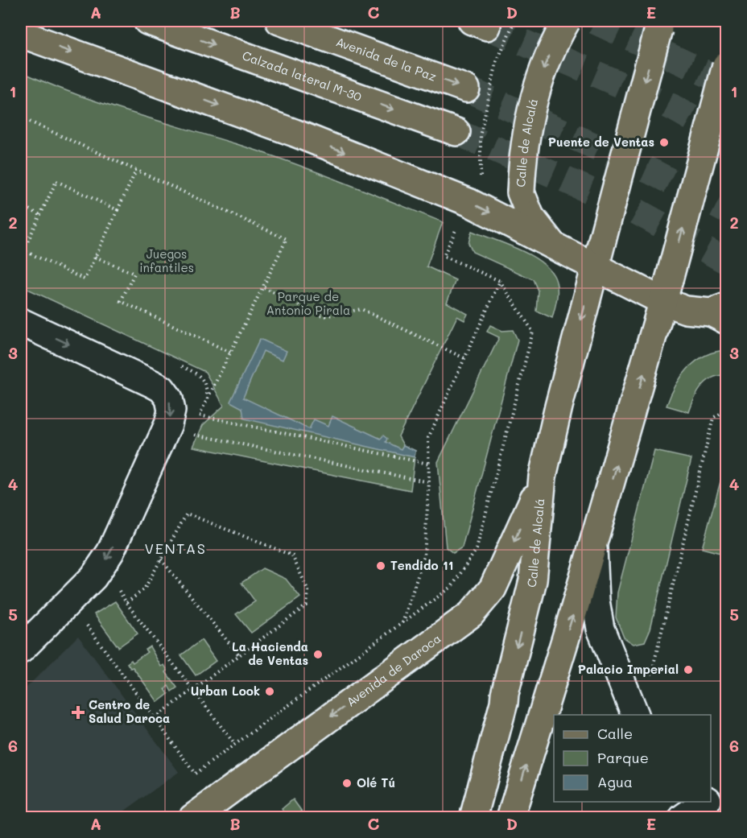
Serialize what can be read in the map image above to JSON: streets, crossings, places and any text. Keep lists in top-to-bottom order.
{
  "streets": {
    "main road": [
      "Avenida de la Paz",
      "Calzada lateral M-30",
      "Calle de Alcalá",
      "Avenida de Daroca"
    ]
  },
  "crossings": [
    ["Calle de Alcalá", "Avenida de Daroca"]
  ],
  "one_way": ["Avenida de Daroca"],
  "districts": ["VENTAS"],
  "parks": ["Juegos infantiles", "Parque de Antonio Pirala"],
  "places": {
    "other": [
      "Puente de Ventas",
      "Tendido 11",
      "La Hacienda de Ventas",
      "Palacio Imperial",
      "Urban Look",
      "Olé Tú"
    ],
    "health": ["Centro de Salud Daroca"]
  },
  "legend": ["Calle", "Parque", "Agua"],
  "grid": {
    "columns": [
      "A",
      "B",
      "C",
      "D",
      "E"
    ],
    "rows": [
      "1",
      "2",
      "3",
      "4",
      "5",
      "6"
    ]
  }
}
